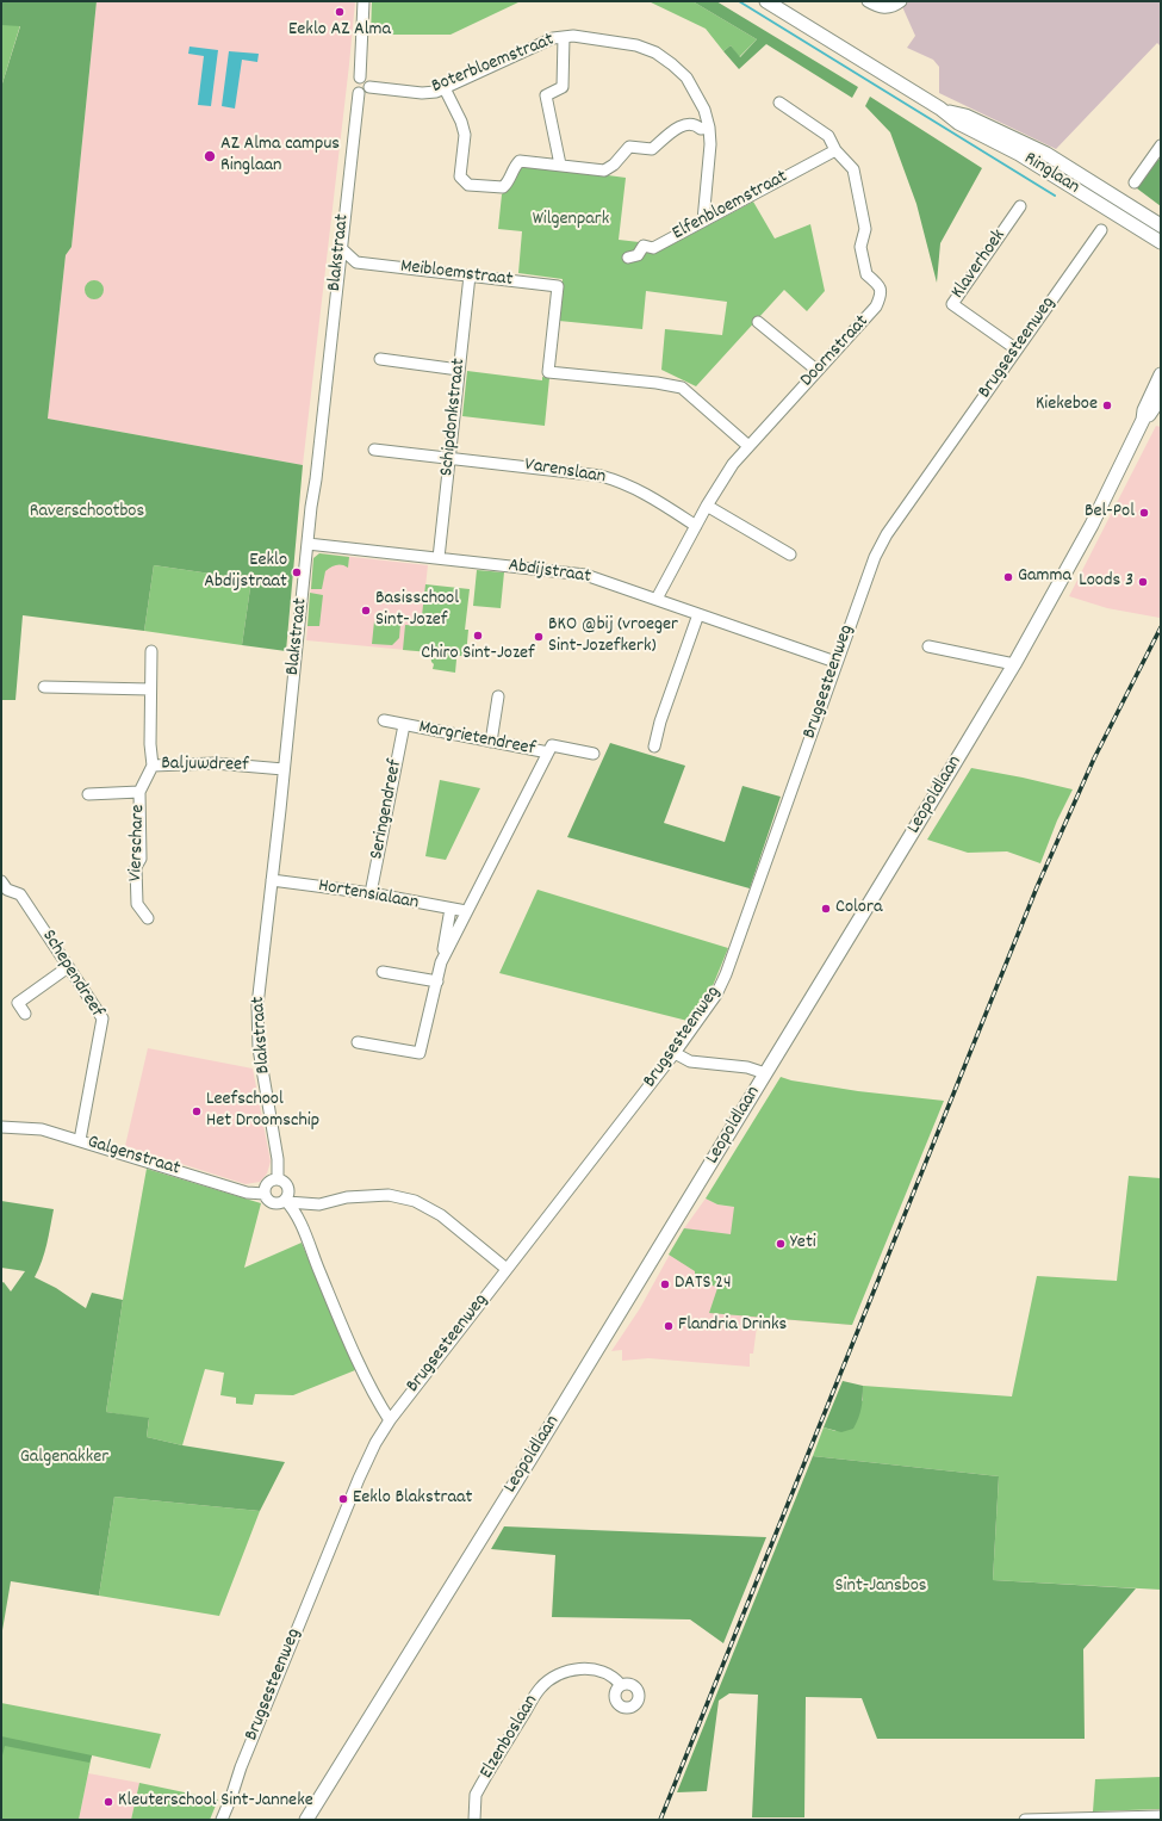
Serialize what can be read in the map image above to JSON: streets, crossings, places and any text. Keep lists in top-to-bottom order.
{
  "streets": {
    "main road": ["Ringlaan", "Leopoldlaan"],
    "street": [
      "Boterbloemstraat",
      "Elfenbloemstraat",
      "Blakstraat",
      "Klaverhoek",
      "Meibloemstraat",
      "Brugsesteenweg",
      "Doornstraat",
      "Schipdonkstraat",
      "Varenslaan",
      "Abdijstraat",
      "Margrietendreef",
      "Baljuwdreef",
      "Seringendreef",
      "Vierschare",
      "Hortensialaan",
      "Schependreef",
      "Galgenstraat",
      "Elzenboslaan"
    ]
  },
  "crossings": [
    ["Boterbloemstraat", "Elfenbloemstraat"],
    ["Boterbloemstraat", "Blakstraat"],
    ["Elfenbloemstraat", "Doornstraat"],
    ["Blakstraat", "Abdijstraat"],
    ["Blakstraat", "Baljuwdreef"],
    ["Blakstraat", "Hortensialaan"],
    ["Blakstraat", "Galgenstraat"],
    ["Klaverhoek", "Brugsesteenweg"],
    ["Meibloemstraat", "Doornstraat"],
    ["Meibloemstraat", "Schipdonkstraat"],
    ["Brugsesteenweg", "Abdijstraat"],
    ["Doornstraat", "Varenslaan"],
    ["Doornstraat", "Abdijstraat"],
    ["Schipdonkstraat", "Varenslaan"],
    ["Schipdonkstraat", "Abdijstraat"],
    ["Margrietendreef", "Seringendreef"],
    ["Baljuwdreef", "Vierschare"],
    ["Seringendreef", "Hortensialaan"],
    ["Schependreef", "Galgenstraat"]
  ],
  "parks": [
    "Wilgenpark",
    "Raverschootbos",
    "Galgenakker",
    "Sint-Jansbos"
  ],
  "places": [
    "Eeklo AZ Alma",
    "AZ Alma campus Ringlaan",
    "Kiekeboe",
    "Bel-Pol",
    "Eeklo Abdijstraat",
    "Gamma",
    "Loods 3",
    "Basisschool Sint-Jozef",
    "Chiro Sint-Jozef",
    "BKO @bij (vroeger Sint-Jozefkerk)",
    "Colora",
    "Leefschool Het Droomschip",
    "Yeti",
    "DATS 24",
    "Flandria Drinks",
    "Eeklo Blakstraat",
    "Kleuterschool Sint-Janneke"
  ]
}
